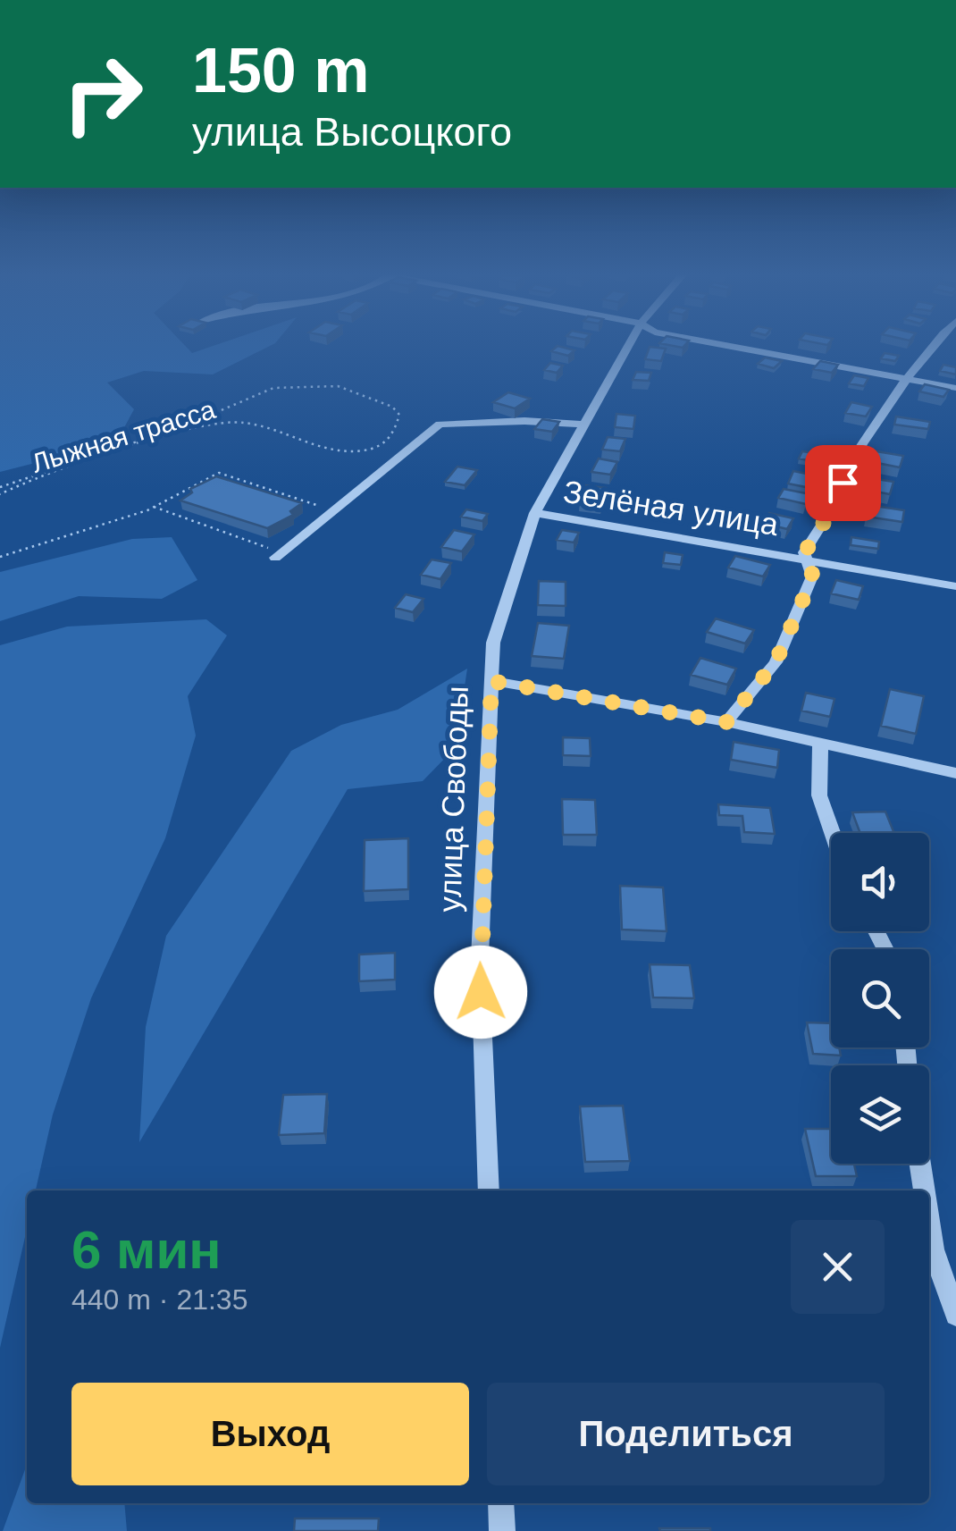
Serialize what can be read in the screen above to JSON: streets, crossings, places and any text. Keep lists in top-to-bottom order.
{
  "streets": {
    "street": ["Зелёная улица", "улица Свободы"],
    "path": ["Лыжная трасса"]
  },
  "crossings": [
    ["Зелёная улица", "улица Свободы"]
  ],
  "page": {
    "turn": ["150 m", "улица Высоцкого"],
    "heading": ["6 мин", "440 m · 21:35"],
    "buttons": ["Выход", "Поделиться"]
  }
}
